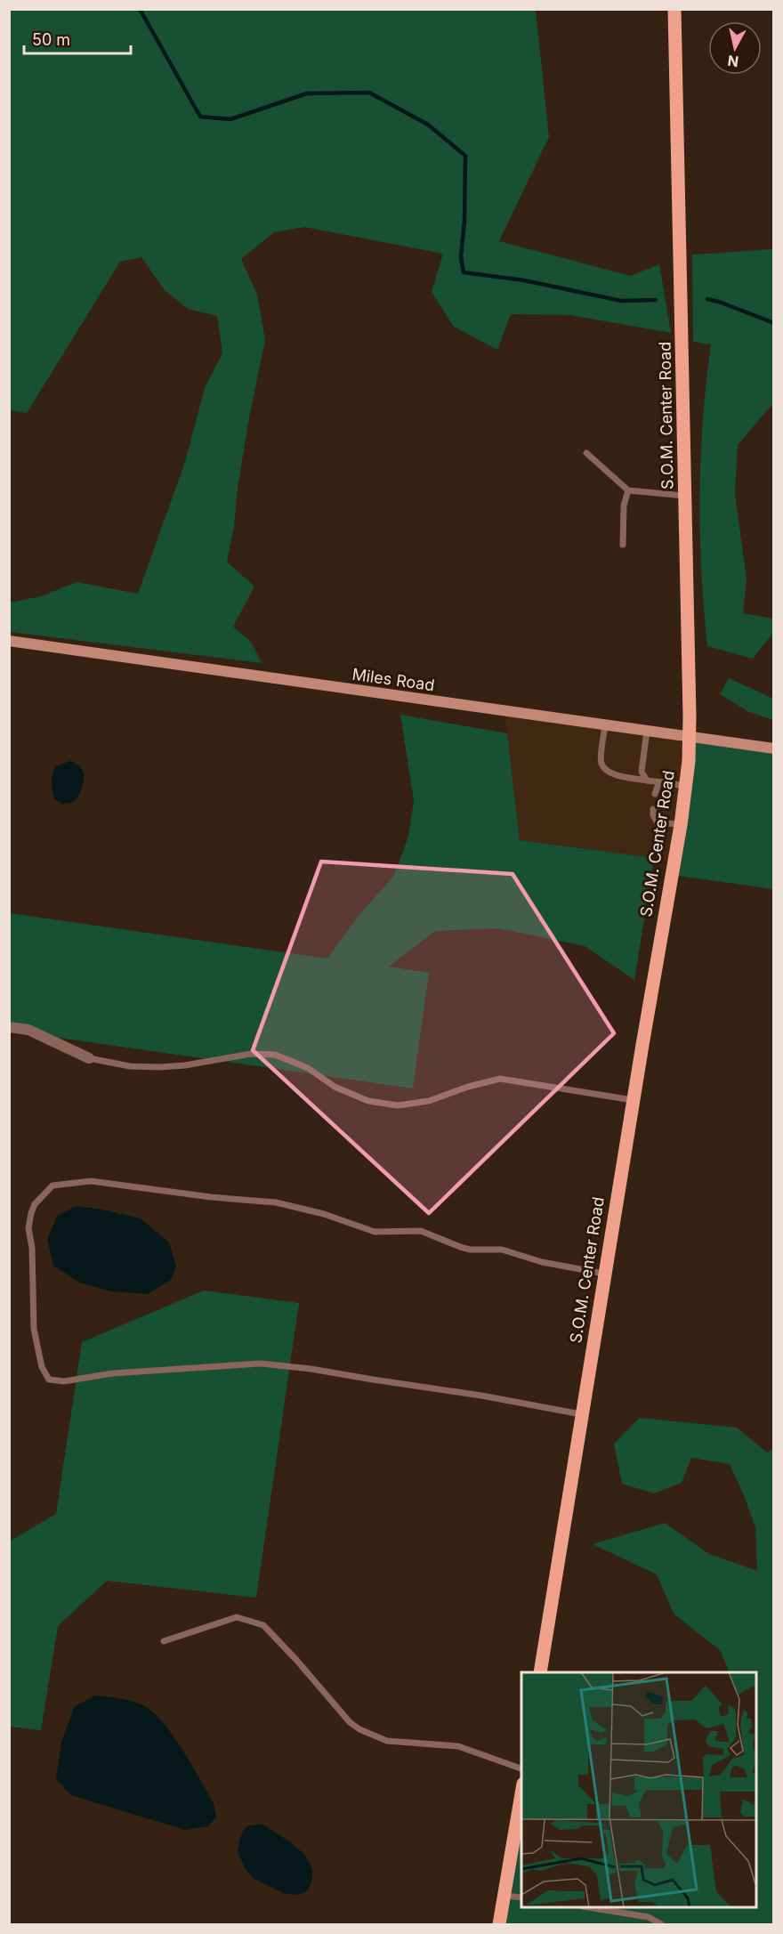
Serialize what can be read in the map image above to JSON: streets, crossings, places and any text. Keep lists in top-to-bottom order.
{
  "streets": {
    "main road": ["S.O.M. Center Road", "Miles Road"]
  },
  "crossings": [
    ["S.O.M. Center Road", "Miles Road"]
  ],
  "scale_bar": "50 m",
  "north": "bottom"
}
